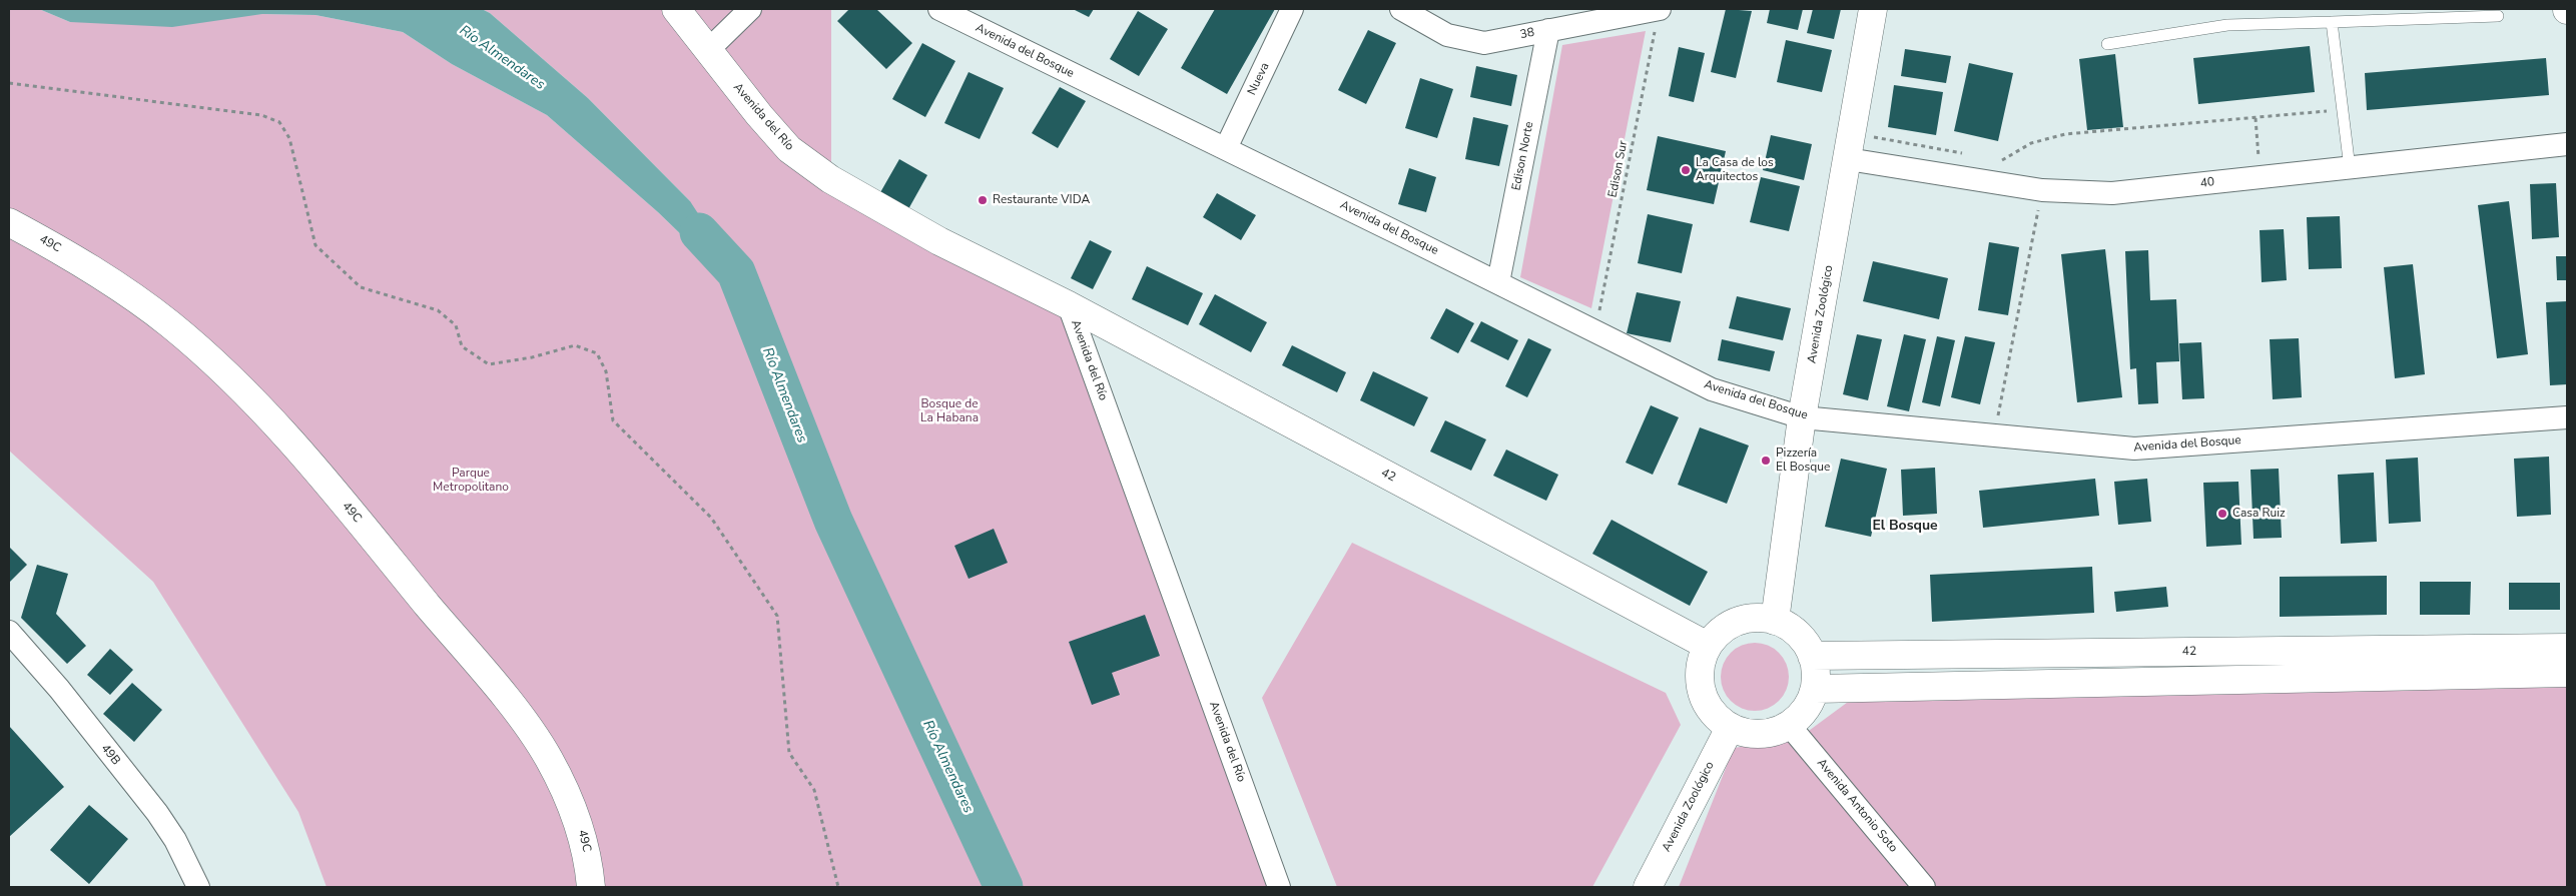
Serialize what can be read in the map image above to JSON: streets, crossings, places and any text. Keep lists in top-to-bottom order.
{
  "streets": {
    "street": [
      "38",
      "Avenida del Bosque",
      "Nueva",
      "Avenida del Río",
      "Edison Norte",
      "40",
      "49C",
      "Avenida Zoológico",
      "42",
      "49B",
      "Avenida Antonio Soto"
    ],
    "path": ["Edison Sur"]
  },
  "crossings": [
    ["38", "Edison Norte"],
    ["38", "Edison Sur"],
    ["Avenida del Bosque", "Nueva"],
    ["Avenida del Bosque", "Edison Norte"],
    ["Avenida del Bosque", "Edison Sur"],
    ["Avenida del Bosque", "Avenida Zoológico"],
    ["Avenida del Río", "42"],
    ["40", "Avenida Zoológico"],
    ["Avenida Zoológico", "42"],
    ["Avenida Zoológico", "Avenida Antonio Soto"],
    ["42", "Avenida Antonio Soto"]
  ],
  "districts": ["El Bosque"],
  "water": ["Río Almendares"],
  "parks": ["Bosque de La Habana", "Parque Metropolitano"],
  "places": [
    "La Casa de los Arquitectos",
    "Restaurante VIDA",
    "Pizzería El Bosque",
    "Casa Ruiz"
  ]
}
